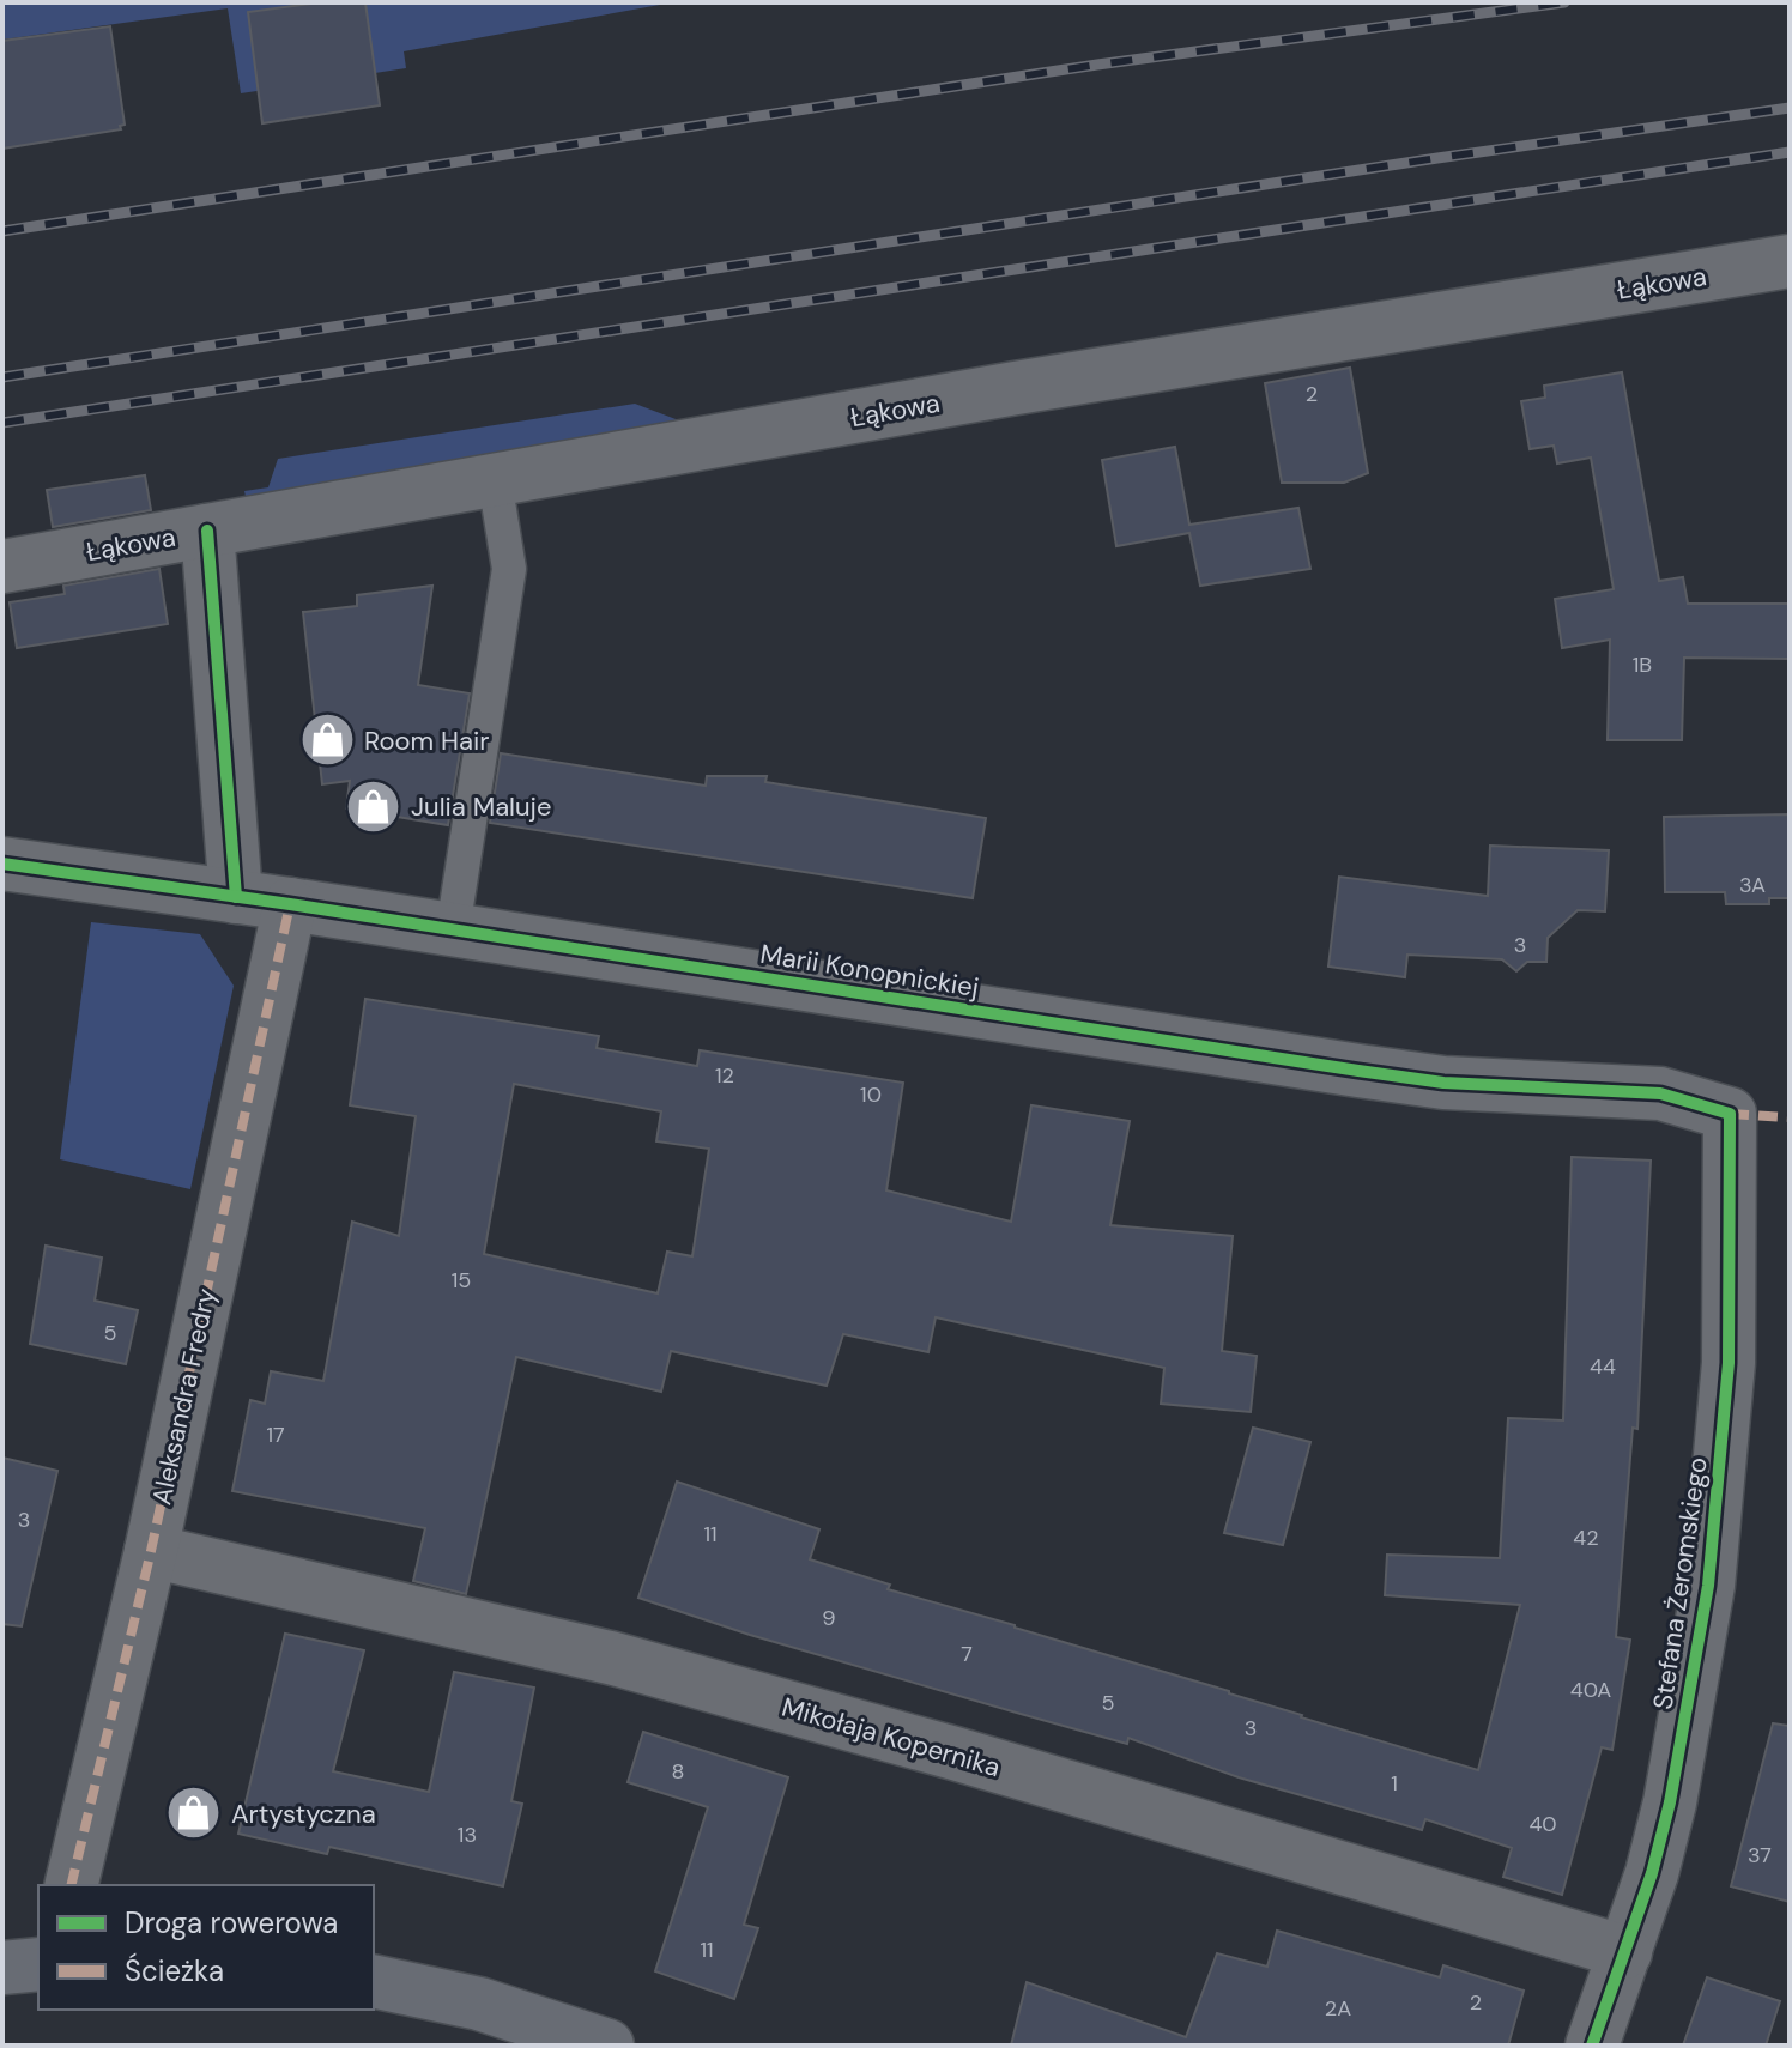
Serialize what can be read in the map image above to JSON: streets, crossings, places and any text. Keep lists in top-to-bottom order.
{
  "streets": {
    "street": [
      "Łąkowa",
      "Marii Konopnickiej",
      "Aleksandra Fredry",
      "Stefana Żeromskiego",
      "Mikołaja Kopernika"
    ]
  },
  "crossings": [
    ["Marii Konopnickiej", "Aleksandra Fredry"],
    ["Marii Konopnickiej", "Stefana Żeromskiego"],
    ["Aleksandra Fredry", "Mikołaja Kopernika"],
    ["Stefana Żeromskiego", "Mikołaja Kopernika"]
  ],
  "places": {
    "shop": ["Room Hair", "Julia Maluje", "Artystyczna"]
  },
  "house_numbers": [
    "2",
    "1B",
    "3A",
    "3",
    "12",
    "10",
    "15",
    "5",
    "44",
    "17",
    "3",
    "11",
    "42",
    "9",
    "7",
    "40A",
    "5",
    "3",
    "8",
    "1",
    "40",
    "13",
    "37",
    "11",
    "2",
    "2A"
  ],
  "legend": ["Droga rowerowa", "Ścieżka"]
}
